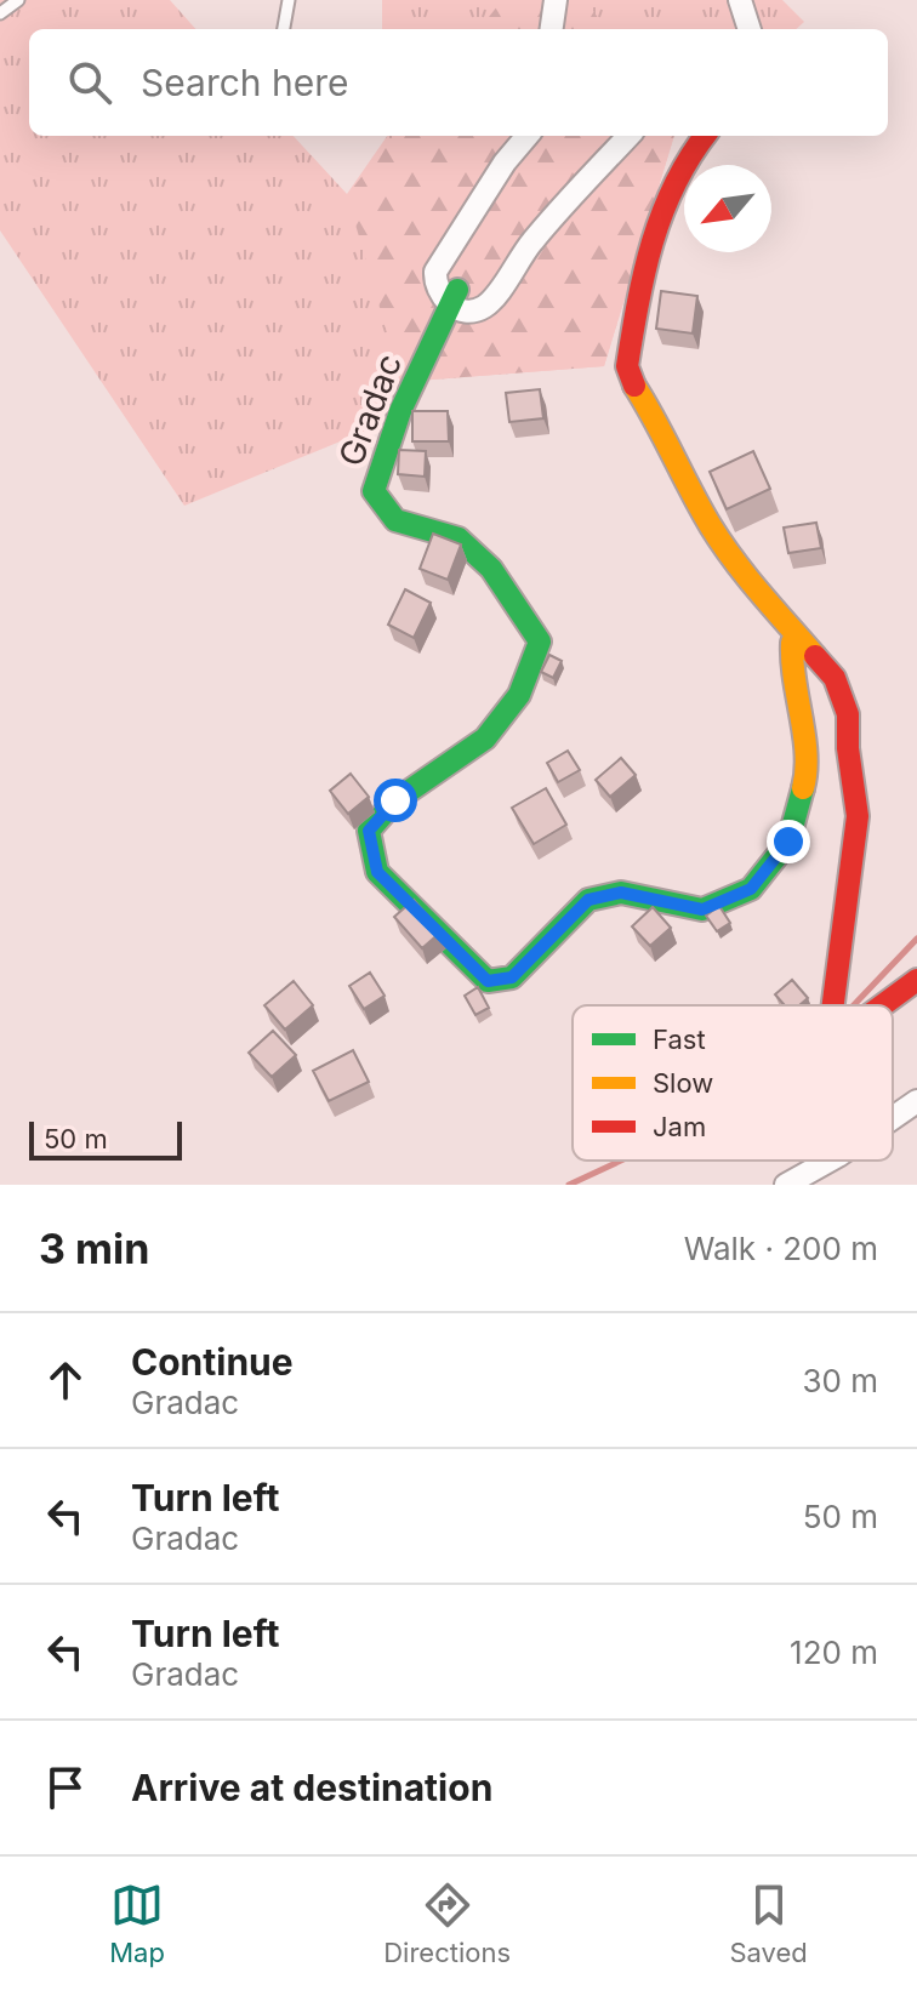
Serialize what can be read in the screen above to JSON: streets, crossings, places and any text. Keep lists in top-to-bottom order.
{
  "streets": {
    "street": ["Gradac"]
  },
  "legend": ["Fast", "Slow", "Jam"],
  "scale_bar": "50 m",
  "north": "bottom left",
  "page": {
    "search": "Search here",
    "scale": "50 m",
    "heading": ["3 min", "Walk · 200 m"],
    "list": [
      ["Continue", "Gradac", "30 m"],
      ["Turn left", "Gradac", "50 m"],
      ["Turn left", "Gradac", "120 m"],
      "Arrive at destination"
    ],
    "nav": ["Map", "Directions", "Saved"]
  }
}
